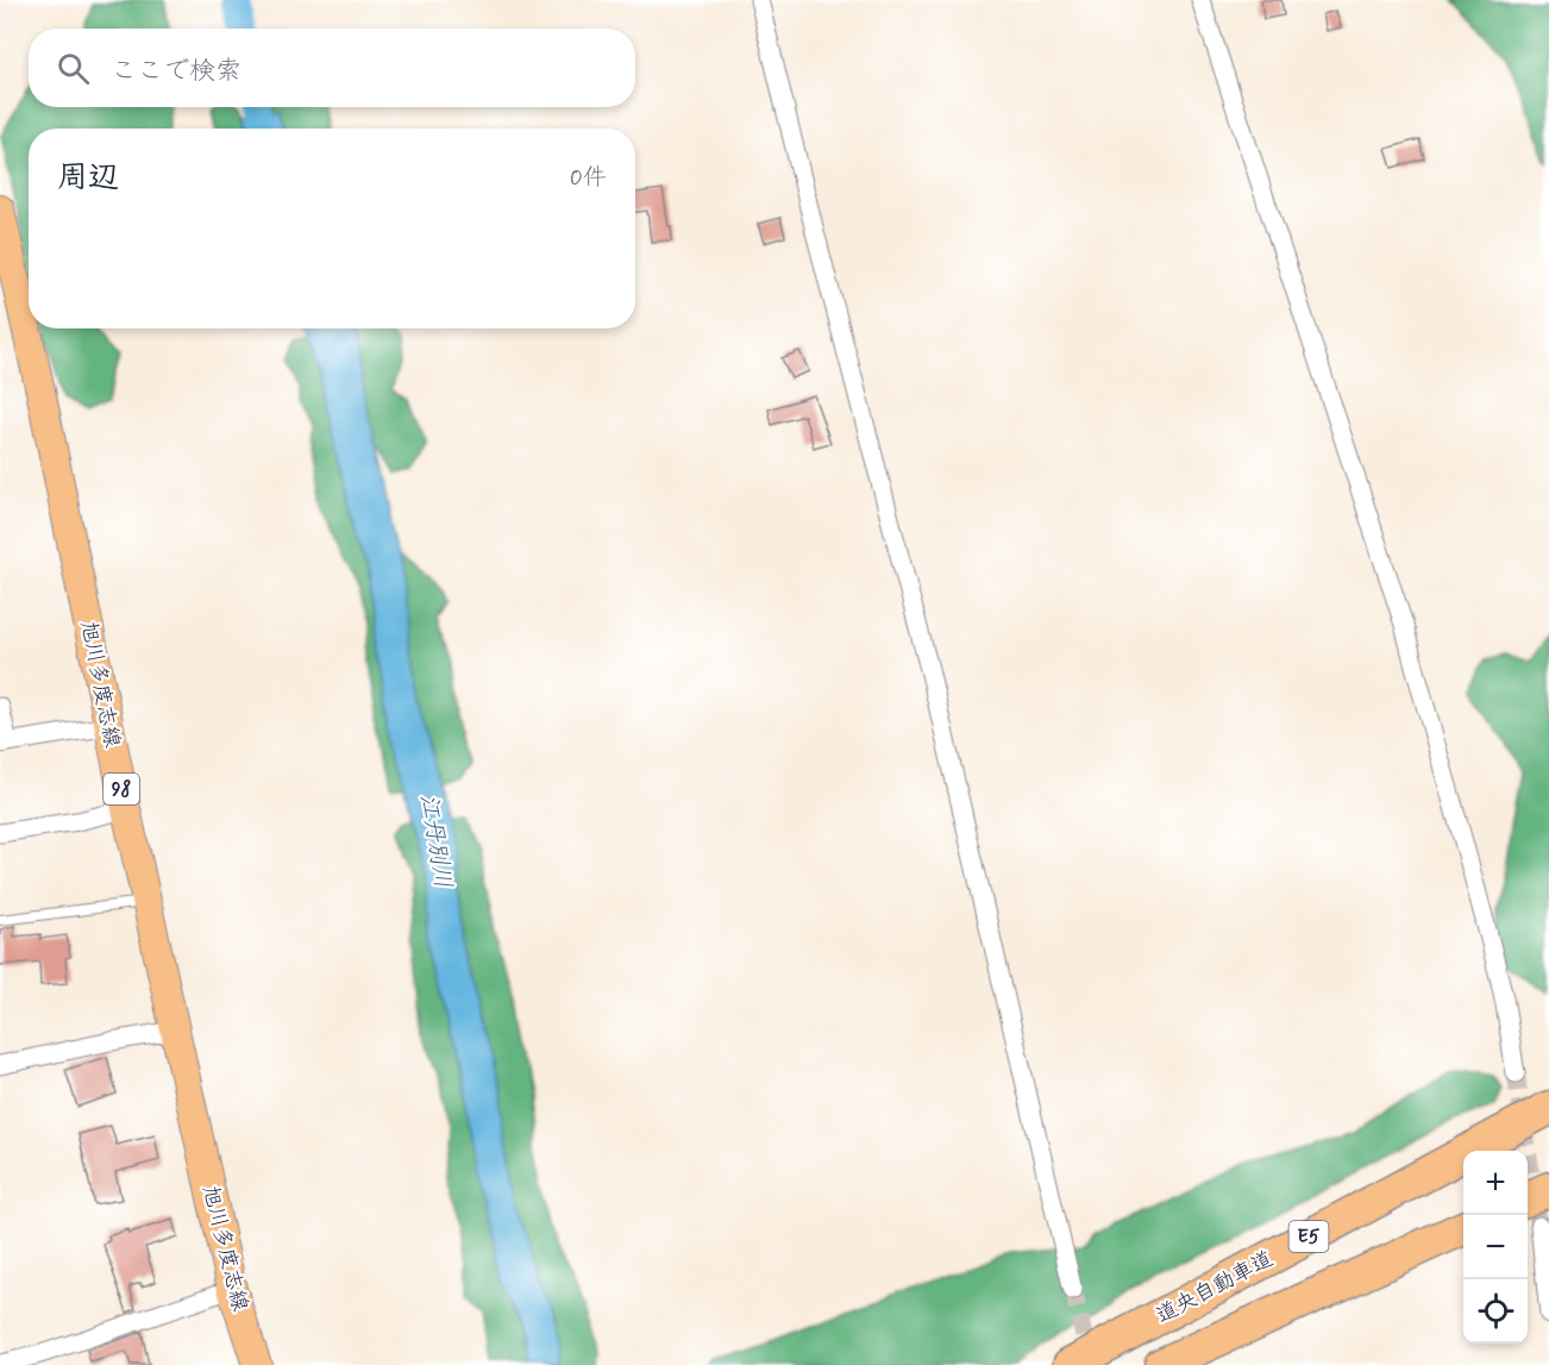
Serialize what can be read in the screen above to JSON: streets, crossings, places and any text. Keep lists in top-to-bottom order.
{
  "streets": {
    "highway": ["E5", "道央自動車道"],
    "main road": ["旭川多度志線", "98"]
  },
  "water": ["江丹別川"],
  "page": {
    "search": "ここで検索",
    "heading": ["周辺", "0件"],
    "map_buttons": ["+", "−"]
  }
}
